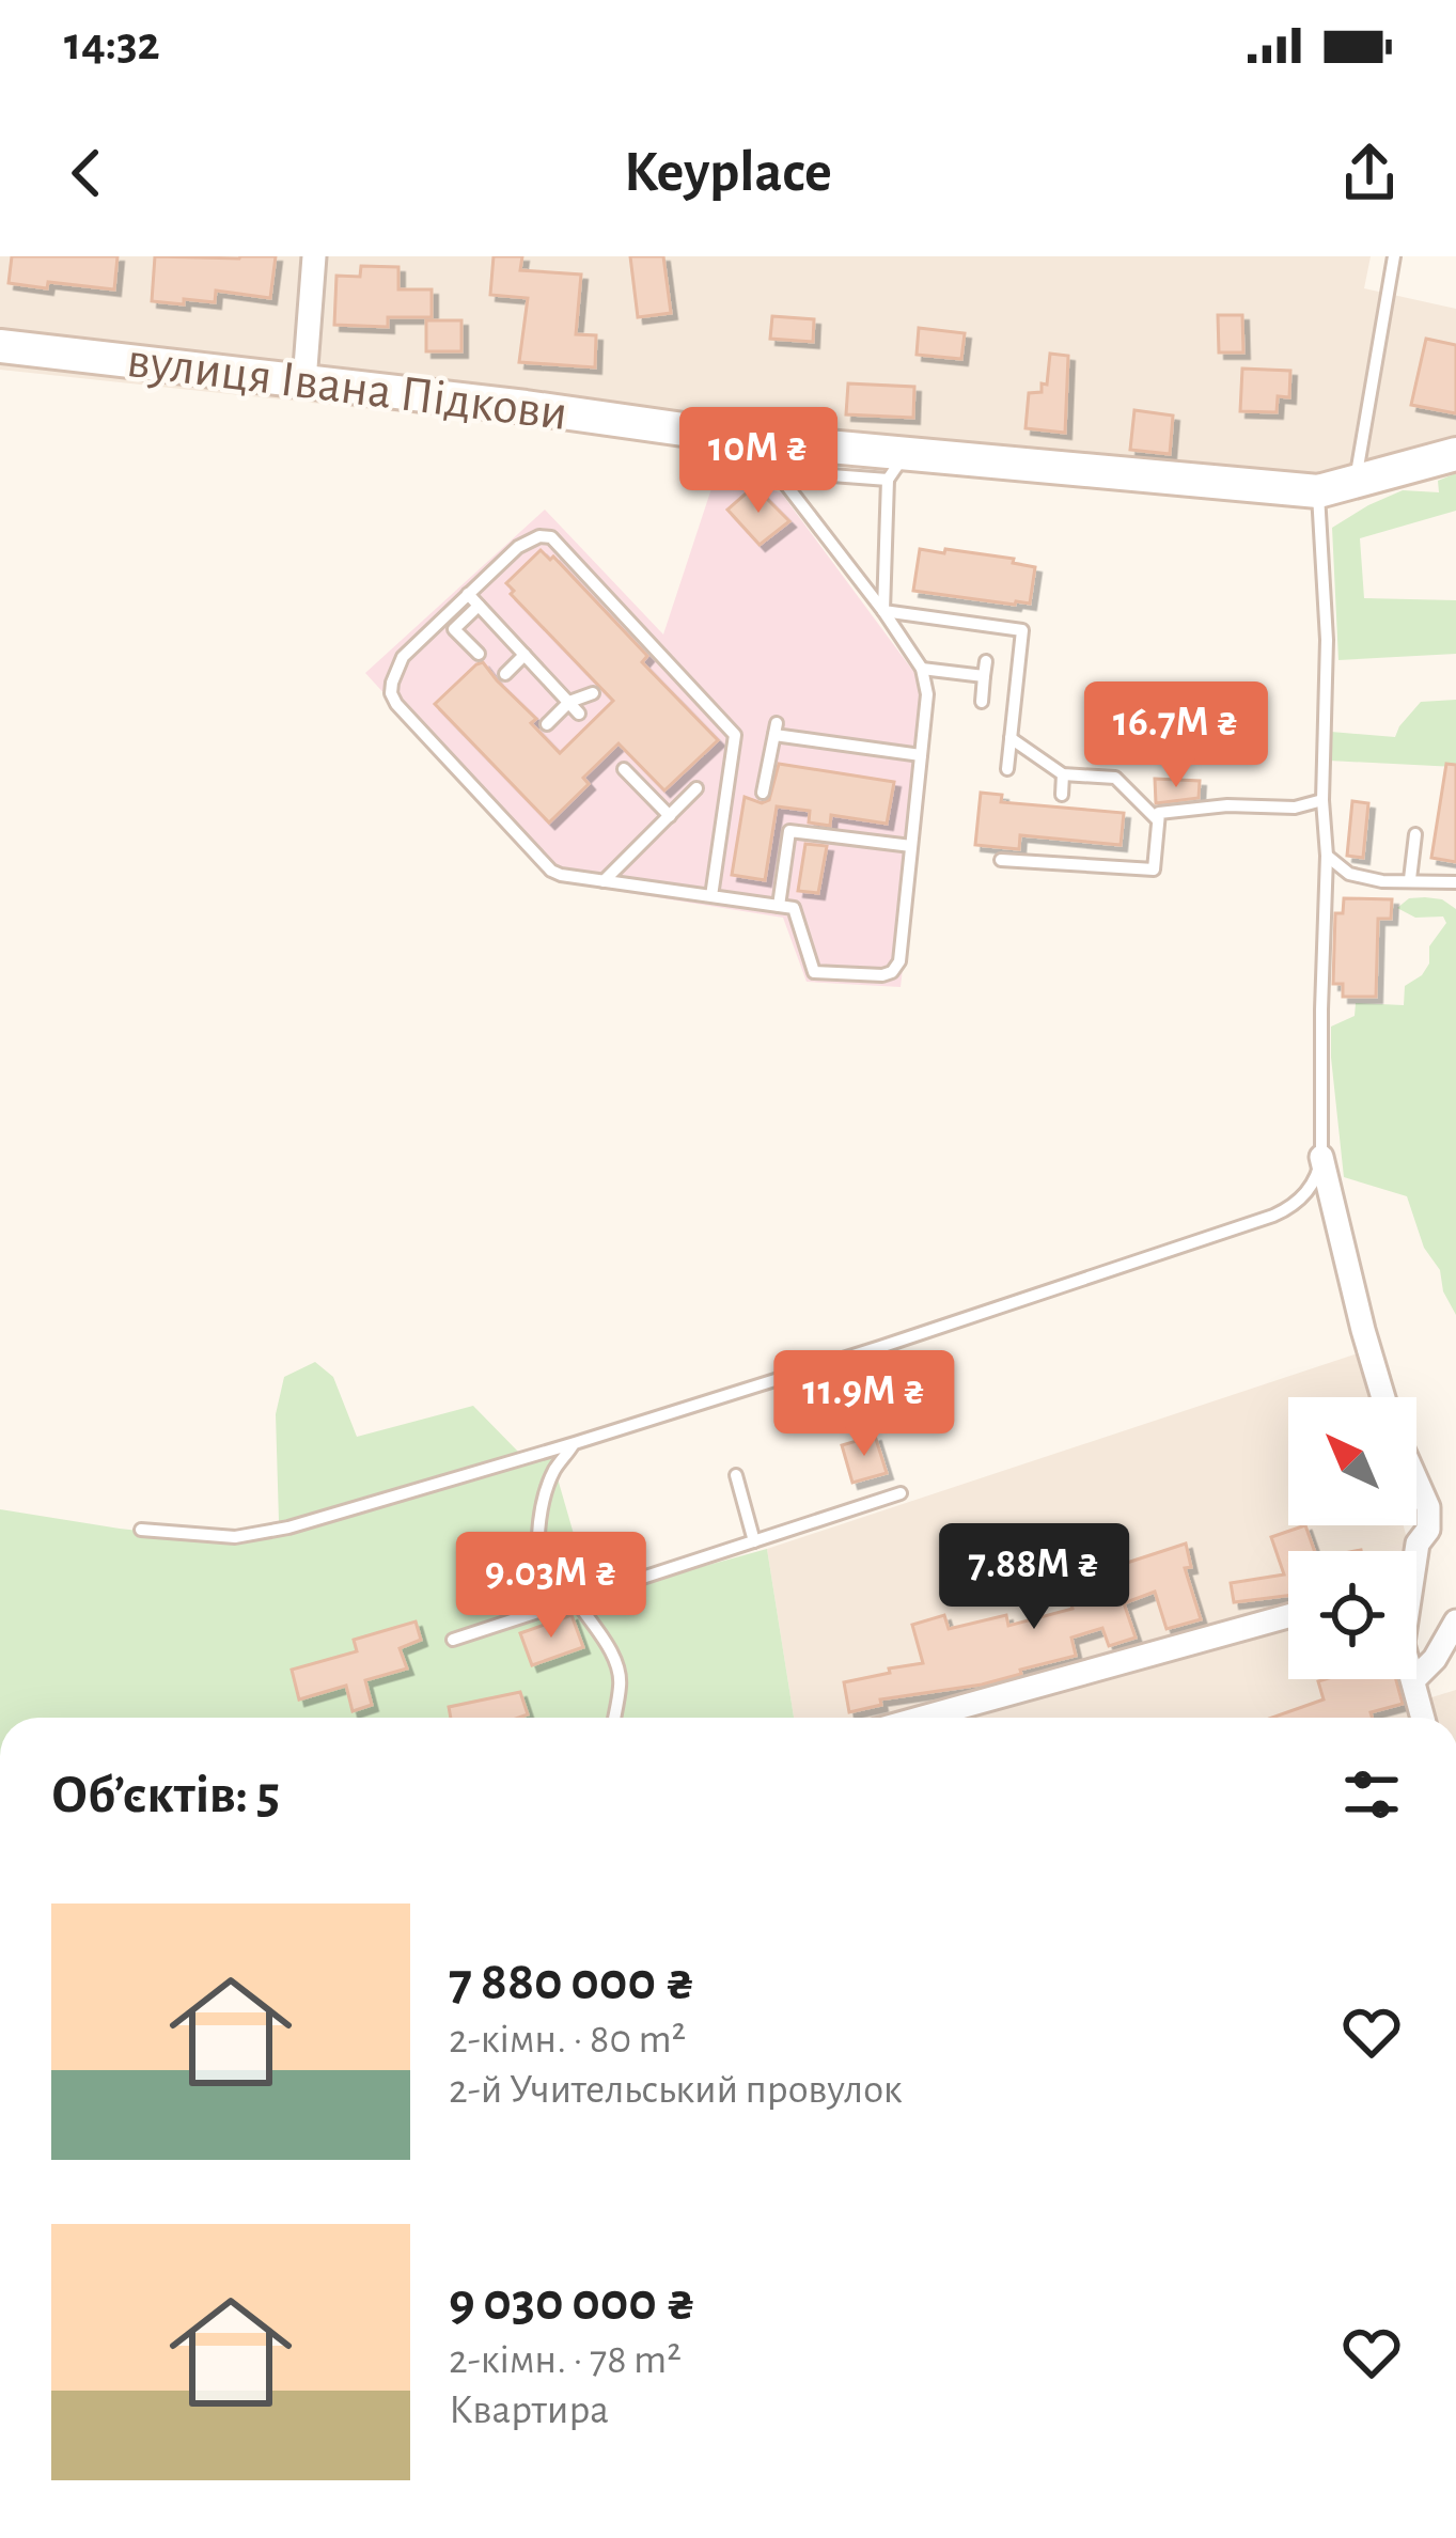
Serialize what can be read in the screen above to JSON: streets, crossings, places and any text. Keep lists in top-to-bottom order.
{
  "streets": {
    "street": ["вулиця Івана Підкови"]
  },
  "north": "top left",
  "page": {
    "status": "14:32",
    "header": "Keyplace",
    "price": [
      "10M ₴",
      "16.7M ₴",
      "11.9M ₴",
      "7.88M ₴",
      "9.03M ₴"
    ],
    "heading": "Об’єктів: 5",
    "list": [
      {
        "name": "7 880 000 ₴",
        "note": "2-кімн. · 80 m² · 2-й Учительський провулок"
      },
      {
        "name": "9 030 000 ₴",
        "note": "2-кімн. · 78 m² · Квартира"
      }
    ]
  }
}
